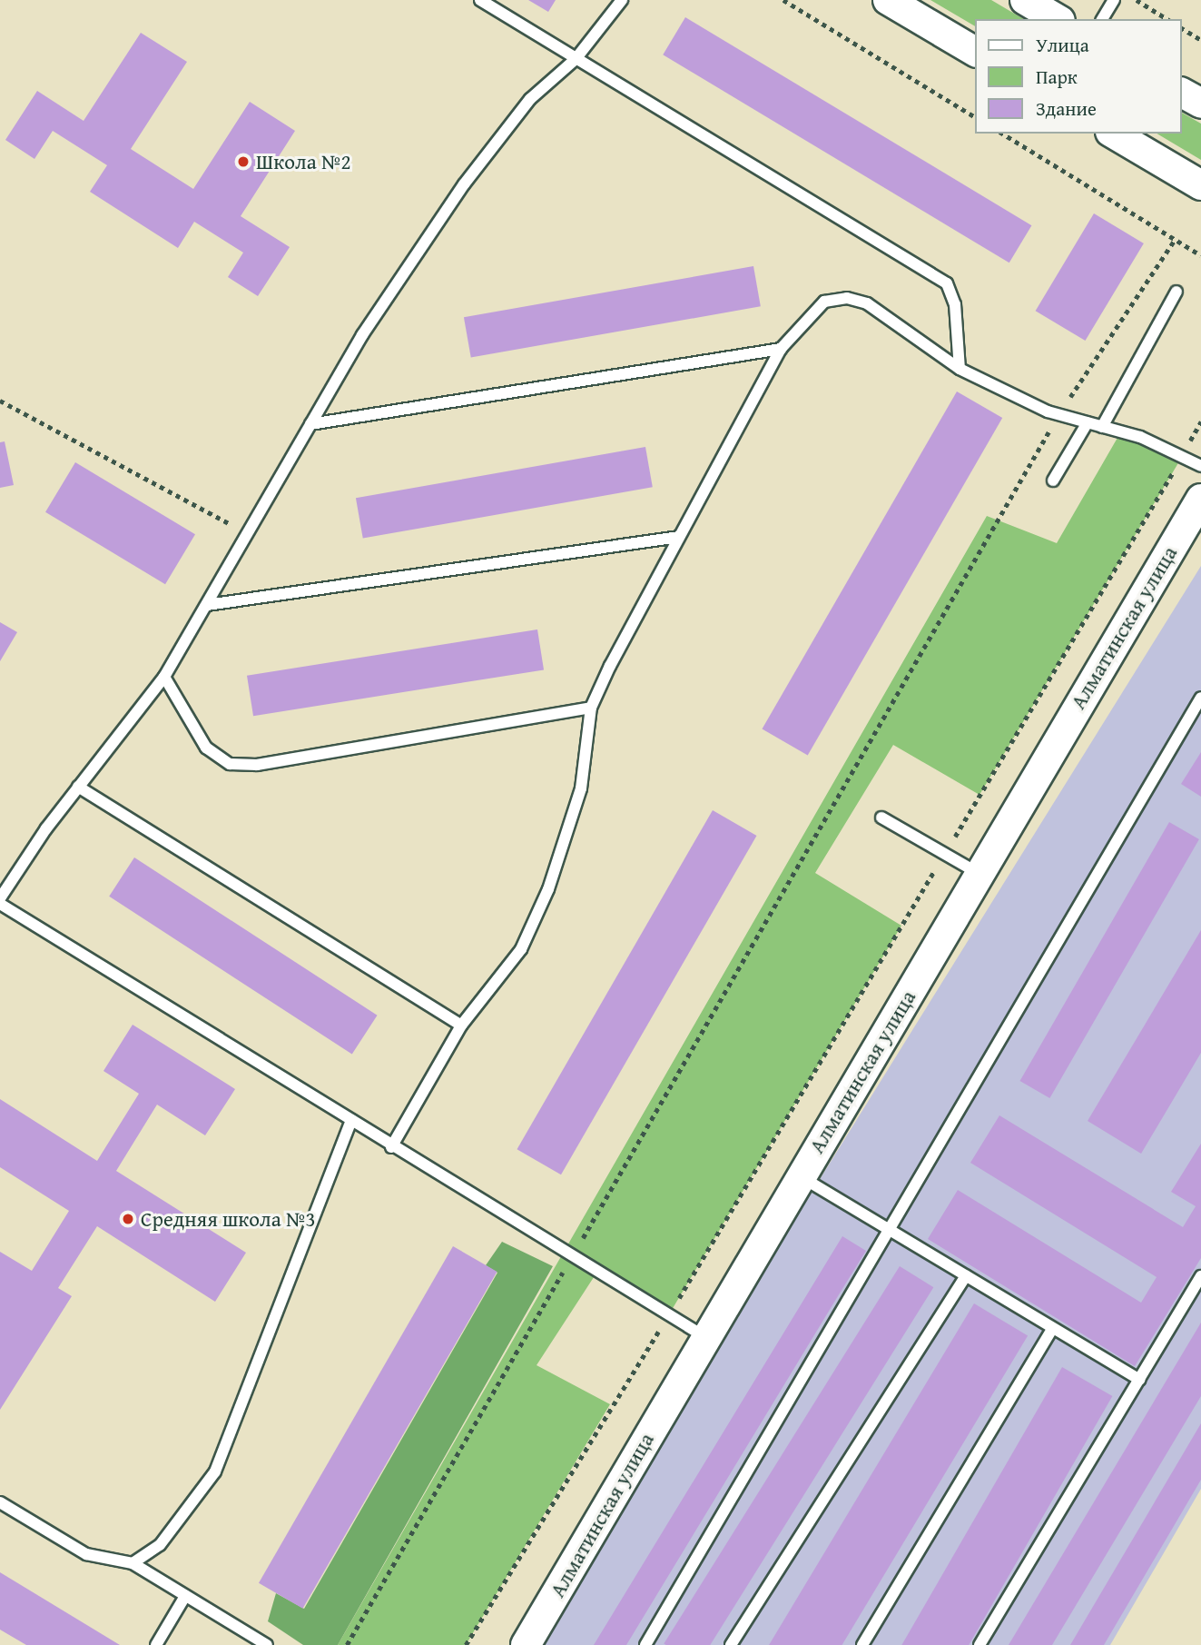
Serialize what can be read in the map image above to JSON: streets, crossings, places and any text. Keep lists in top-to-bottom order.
{
  "streets": {
    "street": ["Алматинская улица"]
  },
  "places": ["Школа №2", "Средняя школа №3"],
  "legend": ["Улица", "Парк", "Здание"]
}
